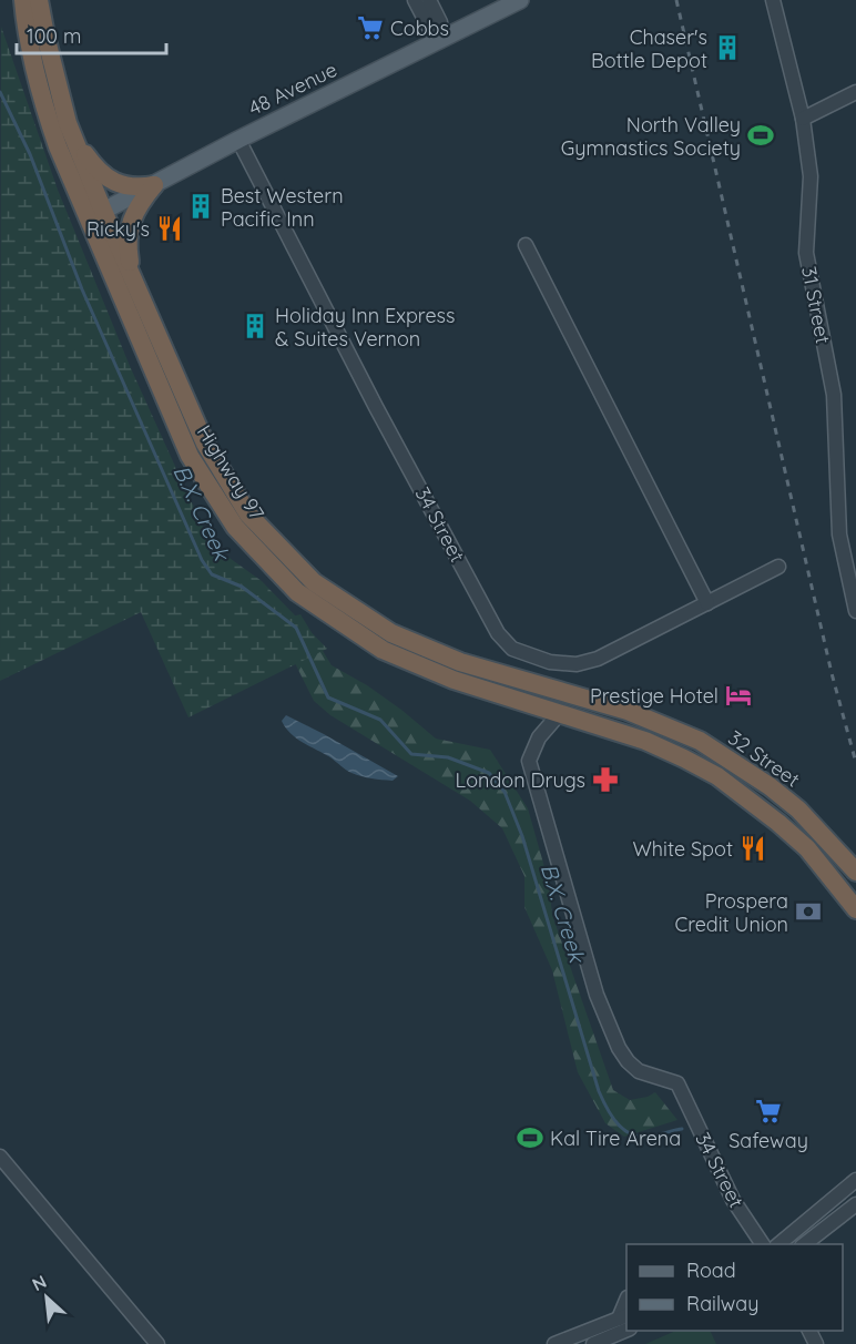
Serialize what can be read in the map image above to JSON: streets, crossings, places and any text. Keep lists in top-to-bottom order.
{
  "streets": {
    "highway": ["Highway 97", "32 Street"],
    "main road": ["48 Avenue"],
    "street": ["31 Street", "34 Street"]
  },
  "crossings": [
    ["48 Avenue", "Highway 97"],
    ["48 Avenue", "34 Street"],
    ["Highway 97", "34 Street"],
    ["Highway 97", "32 Street"]
  ],
  "water": ["B.X. Creek"],
  "places": {
    "supermarket": ["Cobbs", "Safeway"],
    "building": ["Chaser's Bottle Depot", "Best Western Pacific Inn", "Holiday Inn Express & Suites Vernon"],
    "sports": ["North Valley Gymnastics Society", "Kal Tire Arena"],
    "restaurant": ["Ricky's", "White Spot"],
    "hotel": ["Prestige Hotel"],
    "pharmacy": ["London Drugs"],
    "bank": ["Prospera Credit Union"]
  },
  "legend": ["Road", "Railway"],
  "scale_bar": "100 m",
  "north": "top left"
}
